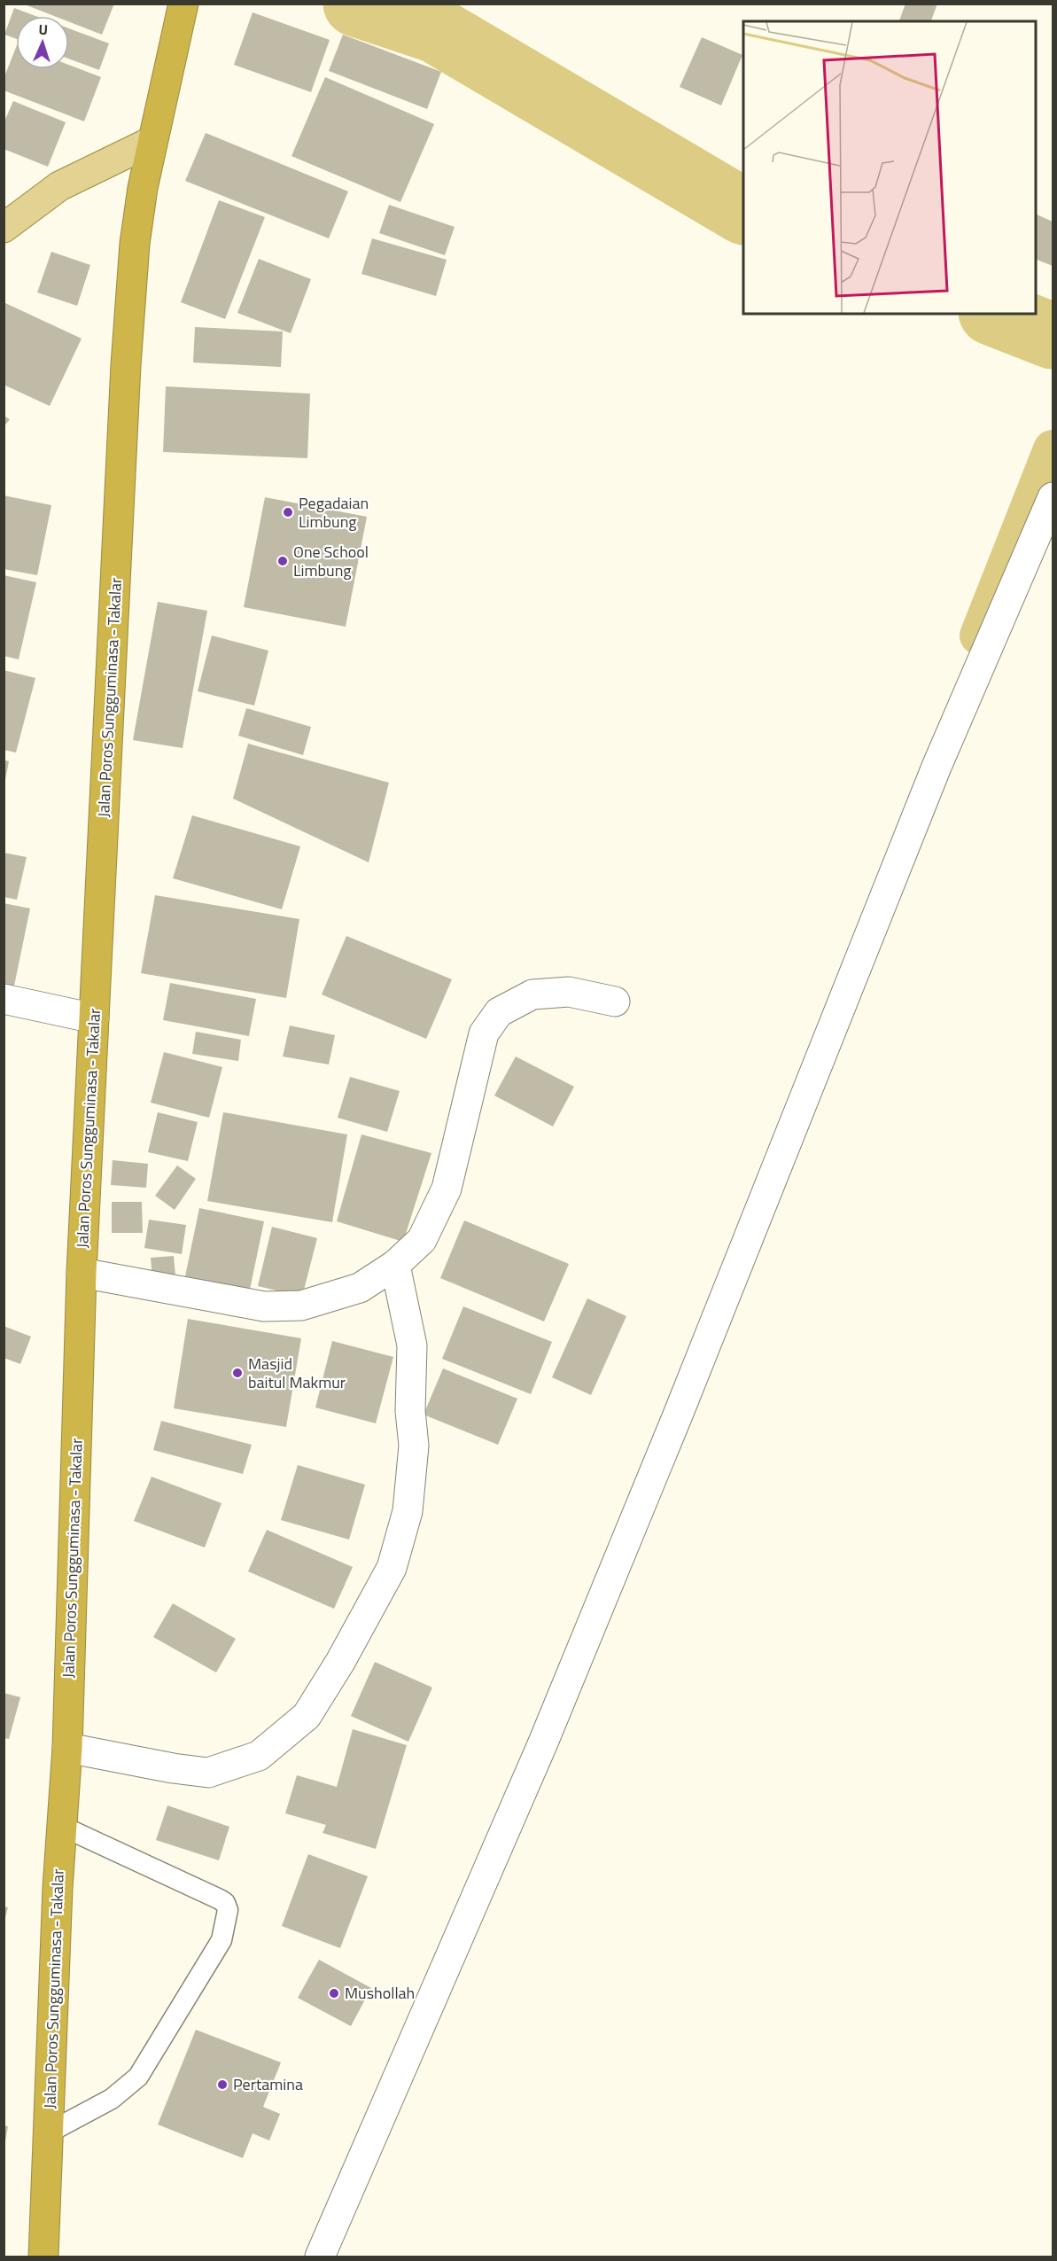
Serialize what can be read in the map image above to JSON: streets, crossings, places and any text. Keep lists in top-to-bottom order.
{
  "streets": {
    "highway": ["Jalan Poros Sungguminasa - Takalar"]
  },
  "places": [
    "Pegadaian Limbung",
    "One School Limbung",
    "Masjid baitul Makmur",
    "Mushollah",
    "Pertamina"
  ],
  "north": "top"
}
